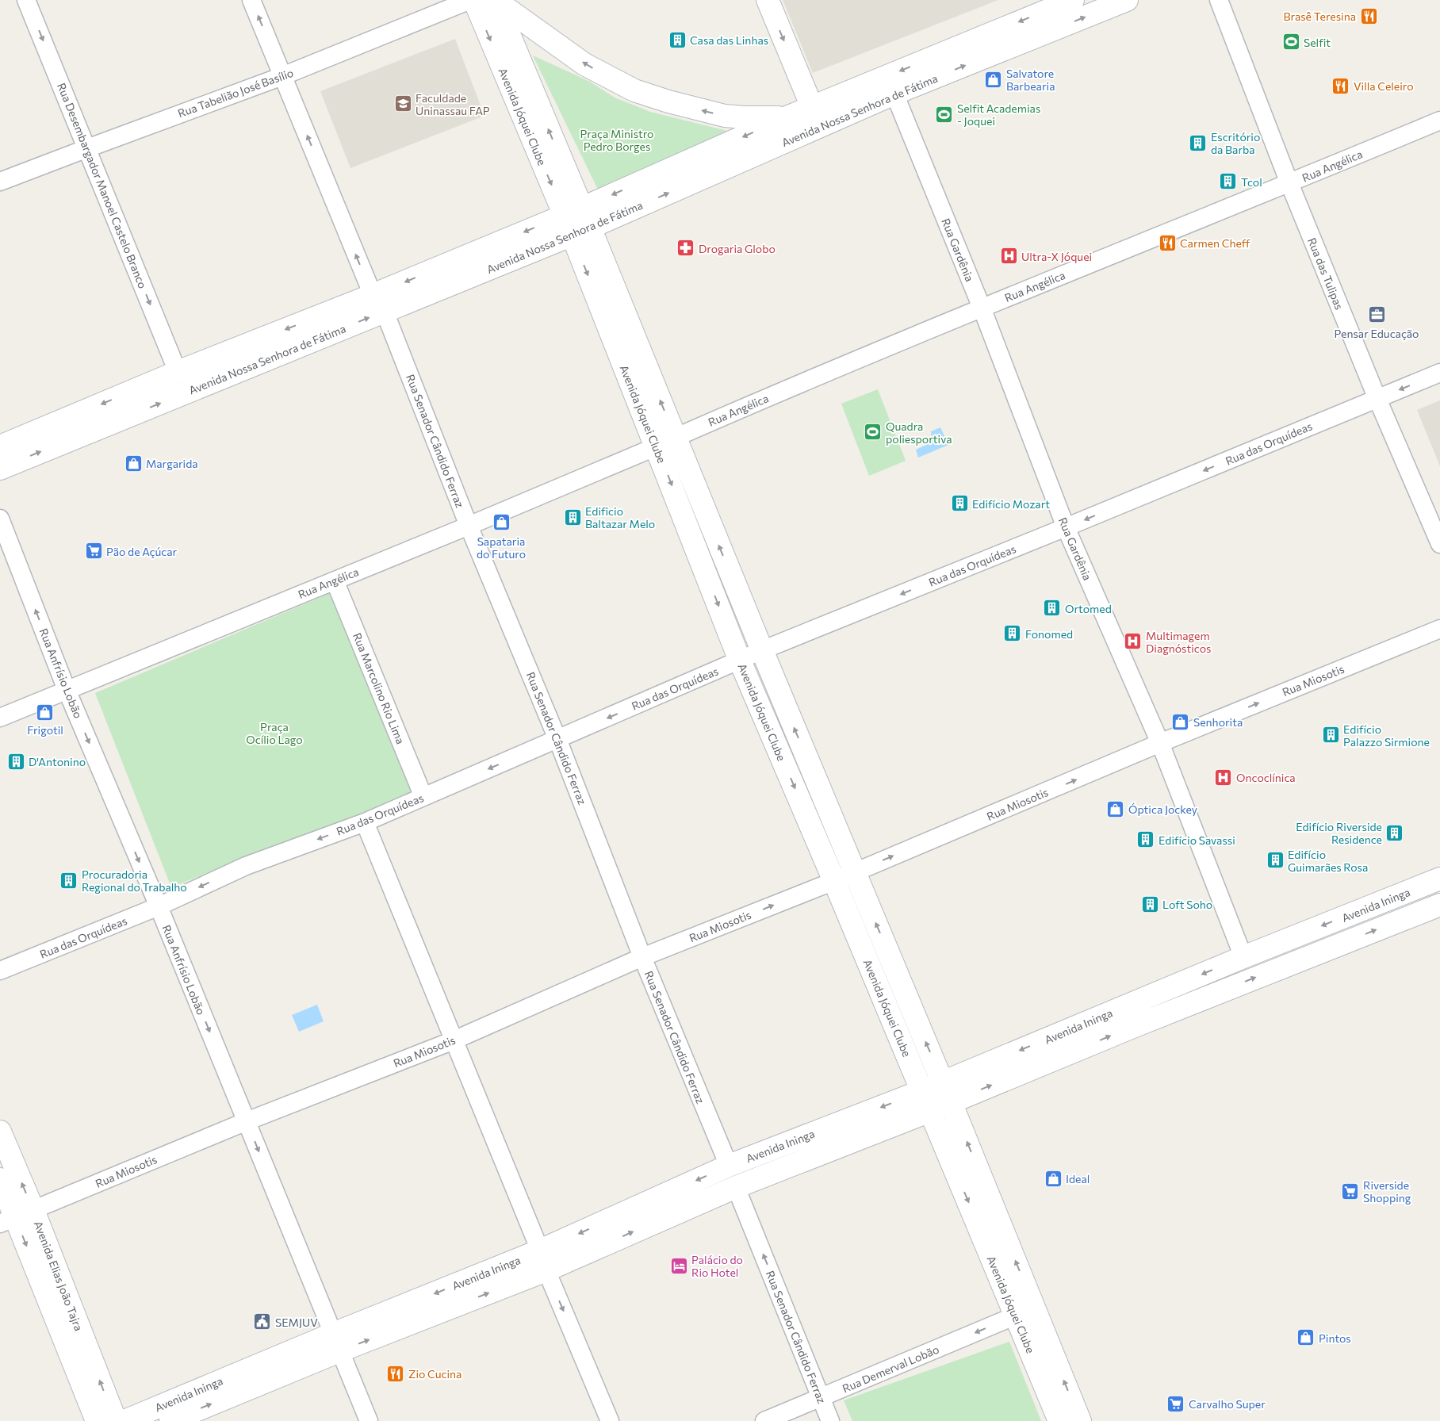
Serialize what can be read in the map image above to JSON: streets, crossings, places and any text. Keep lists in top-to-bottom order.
{
  "streets": {
    "main road": [
      "Avenida Nossa Senhora de Fátima",
      "Avenida Jóquei Clube",
      "Avenida Ininga",
      "Avenida Elias João Tajra"
    ],
    "street": [
      "Rua Tabelião José Basílio",
      "Rua Angélica",
      "Rua Desembargador Manoel Castelo Branco",
      "Rua Gardênia",
      "Rua das Tulipas",
      "Rua Senador Cândido Ferraz",
      "Rua das Orquídeas",
      "Rua Anfrísio Lobão",
      "Rua Miosotis",
      "Rua Marcolino Rio Lima",
      "Rua Demerval Lobão"
    ]
  },
  "crossings": [
    ["Rua Tabelião José Basílio", "Rua Desembargador Manoel Castelo Branco"],
    ["Rua Tabelião José Basílio", "Rua Senador Cândido Ferraz"],
    ["Avenida Nossa Senhora de Fátima", "Avenida Jóquei Clube"],
    ["Avenida Nossa Senhora de Fátima", "Rua Desembargador Manoel Castelo Branco"],
    ["Avenida Nossa Senhora de Fátima", "Rua Gardênia"],
    ["Avenida Nossa Senhora de Fátima", "Rua Senador Cândido Ferraz"],
    ["Avenida Jóquei Clube", "Rua Angélica"],
    ["Avenida Jóquei Clube", "Rua das Orquídeas"],
    ["Avenida Jóquei Clube", "Rua Miosotis"],
    ["Avenida Jóquei Clube", "Avenida Ininga"],
    ["Avenida Jóquei Clube", "Rua Demerval Lobão"],
    ["Rua Angélica", "Rua Gardênia"],
    ["Rua Angélica", "Rua das Tulipas"],
    ["Rua Angélica", "Rua Senador Cândido Ferraz"],
    ["Rua Angélica", "Rua Anfrísio Lobão"],
    ["Rua Angélica", "Rua Marcolino Rio Lima"],
    ["Rua Gardênia", "Rua das Orquídeas"],
    ["Rua Gardênia", "Rua Miosotis"],
    ["Rua Gardênia", "Avenida Ininga"],
    ["Rua das Tulipas", "Rua das Orquídeas"],
    ["Rua Senador Cândido Ferraz", "Rua das Orquídeas"],
    ["Rua Senador Cândido Ferraz", "Rua Miosotis"],
    ["Rua Senador Cândido Ferraz", "Avenida Ininga"],
    ["Rua Senador Cândido Ferraz", "Rua Demerval Lobão"],
    ["Rua das Orquídeas", "Rua Anfrísio Lobão"],
    ["Rua das Orquídeas", "Rua Marcolino Rio Lima"],
    ["Rua Anfrísio Lobão", "Rua Miosotis"],
    ["Rua Anfrísio Lobão", "Avenida Ininga"],
    ["Rua Miosotis", "Avenida Elias João Tajra"]
  ],
  "one_way": [
    "Rua Desembargador Manoel Castelo Branco",
    "Rua Senador Cândido Ferraz",
    "Rua das Orquídeas",
    "Rua Miosotis",
    "Rua Demerval Lobão"
  ],
  "parks": ["Praça Ministro Pedro Borges", "Praça Ocílio Lago"],
  "places": {
    "restaurant": [
      "Brasê Teresina",
      "Villa Celeiro",
      "Carmen Cheff",
      "Zio Cucina"
    ],
    "building": [
      "Casa das Linhas",
      "Escritório da Barba",
      "Tcol",
      "Edifício Mozart",
      "Edificio Baltazar Melo",
      "Ortomed",
      "Fonomed",
      "Edifício Palazzo Sirmione",
      "D'Antonino",
      "Edifício Riverside Residence",
      "Edifício Savassi",
      "Edifício Guimarães Rosa",
      "Procuradoria Regional do Trabalho",
      "Loft Soho"
    ],
    "sports": ["Selfit", "Selfit Academias - Joquei", "Quadra poliesportiva"],
    "shop": [
      "Salvatore Barbearia",
      "Margarida",
      "Sapataria do Futuro",
      "Frigotil",
      "Senhorita",
      "Óptica Jockey",
      "Ideal",
      "Pintos"
    ],
    "school or university": ["Faculdade Uninassau FAP"],
    "pharmacy": ["Drogaria Globo"],
    "hospital": ["Ultra-X Jóquei", "Multimagem Diagnósticos", "Oncoclínica"],
    "office": ["Pensar Educação"],
    "supermarket": ["Pão de Açúcar", "Riverside Shopping", "Carvalho Super"],
    "hotel": ["Palácio do Rio Hotel"],
    "public building": ["SEMJUV"]
  }
}
